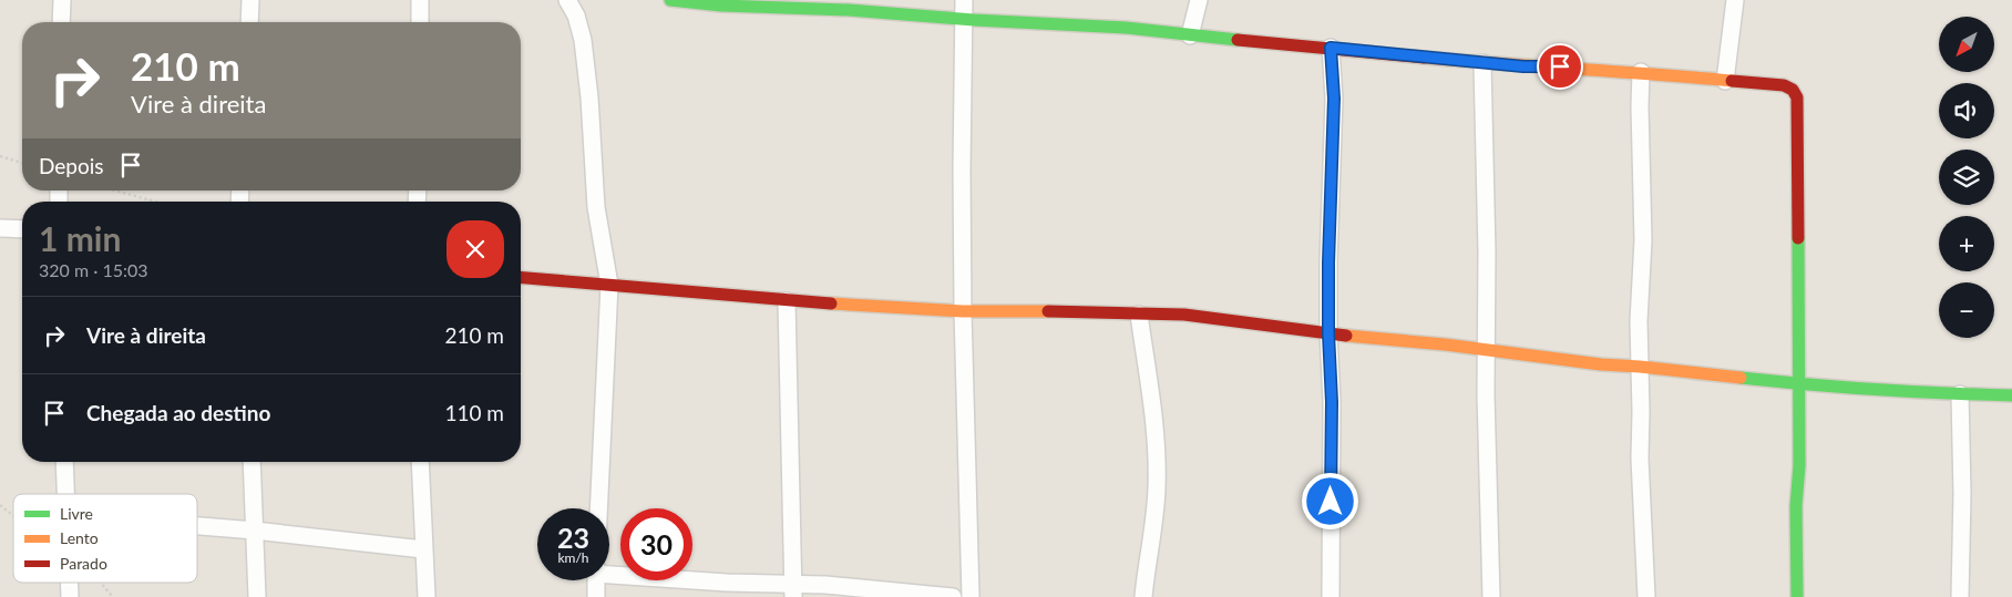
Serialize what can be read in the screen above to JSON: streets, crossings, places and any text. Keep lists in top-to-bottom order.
{
  "legend": ["Livre", "Lento", "Parado"],
  "north": "bottom left",
  "page": {
    "map_buttons": ["+", "−"],
    "turn": ["210 m", "Vire à direita"],
    "then": "Depois",
    "heading": ["1 min", "320 m · 15:03"],
    "list": [
      {
        "name": "Vire à direita",
        "value": "210 m"
      },
      {
        "name": "Chegada ao destino",
        "value": "110 m"
      }
    ],
    "speed": "23 km/h",
    "limit": "30"
  }
}
